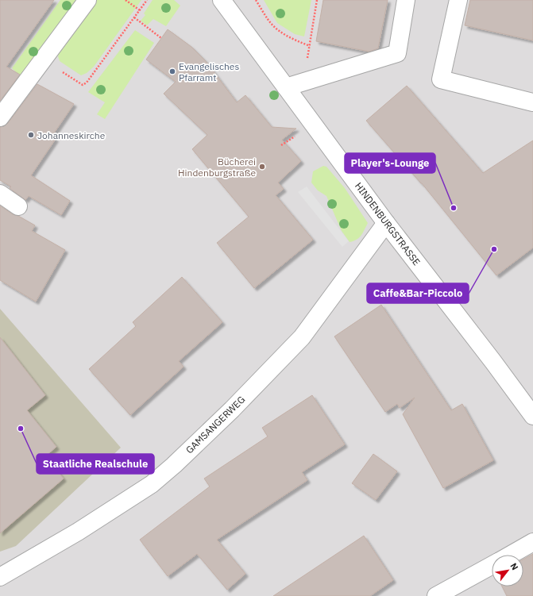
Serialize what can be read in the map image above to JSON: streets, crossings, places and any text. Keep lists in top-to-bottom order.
{
  "streets": {
    "street": ["HINDENBURGSTRASSE", "GAMSANGERWEG"]
  },
  "crossings": [
    ["HINDENBURGSTRASSE", "GAMSANGERWEG"]
  ],
  "places": [
    "Evangelisches Pfarramt",
    "Johanneskirche",
    "Bücherei Hindenburgstraße",
    "Player's-Lounge",
    "Caffe&Bar-Piccolo",
    "Staatliche Realschule"
  ],
  "north": "top right"
}
